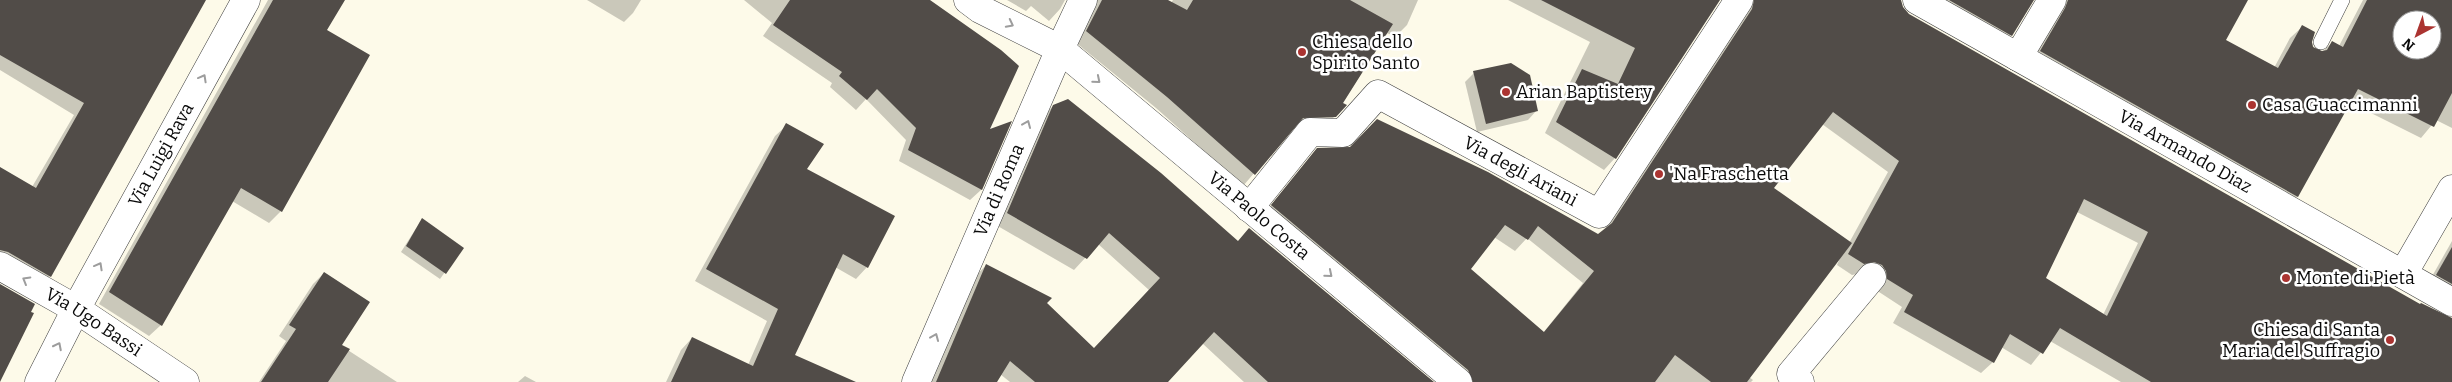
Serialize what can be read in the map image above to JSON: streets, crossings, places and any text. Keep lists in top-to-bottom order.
{
  "streets": {
    "street": [
      "Via Armando Diaz",
      "Via Luigi Rava",
      "Via degli Ariani",
      "Via di Roma",
      "Via Paolo Costa",
      "Via Ugo Bassi"
    ]
  },
  "crossings": [
    ["Via Luigi Rava", "Via Ugo Bassi"],
    ["Via degli Ariani", "Via Paolo Costa"],
    ["Via di Roma", "Via Paolo Costa"]
  ],
  "one_way": [
    "Via Luigi Rava",
    "Via di Roma",
    "Via Paolo Costa",
    "Via Ugo Bassi"
  ],
  "places": [
    "Chiesa dello Spirito Santo",
    "Arian Baptistery",
    "Casa Guaccimanni",
    "'Na Fraschetta",
    "Monte di Pietà",
    "Chiesa di Santa Maria del Suffragio"
  ],
  "north": "bottom left"
}
